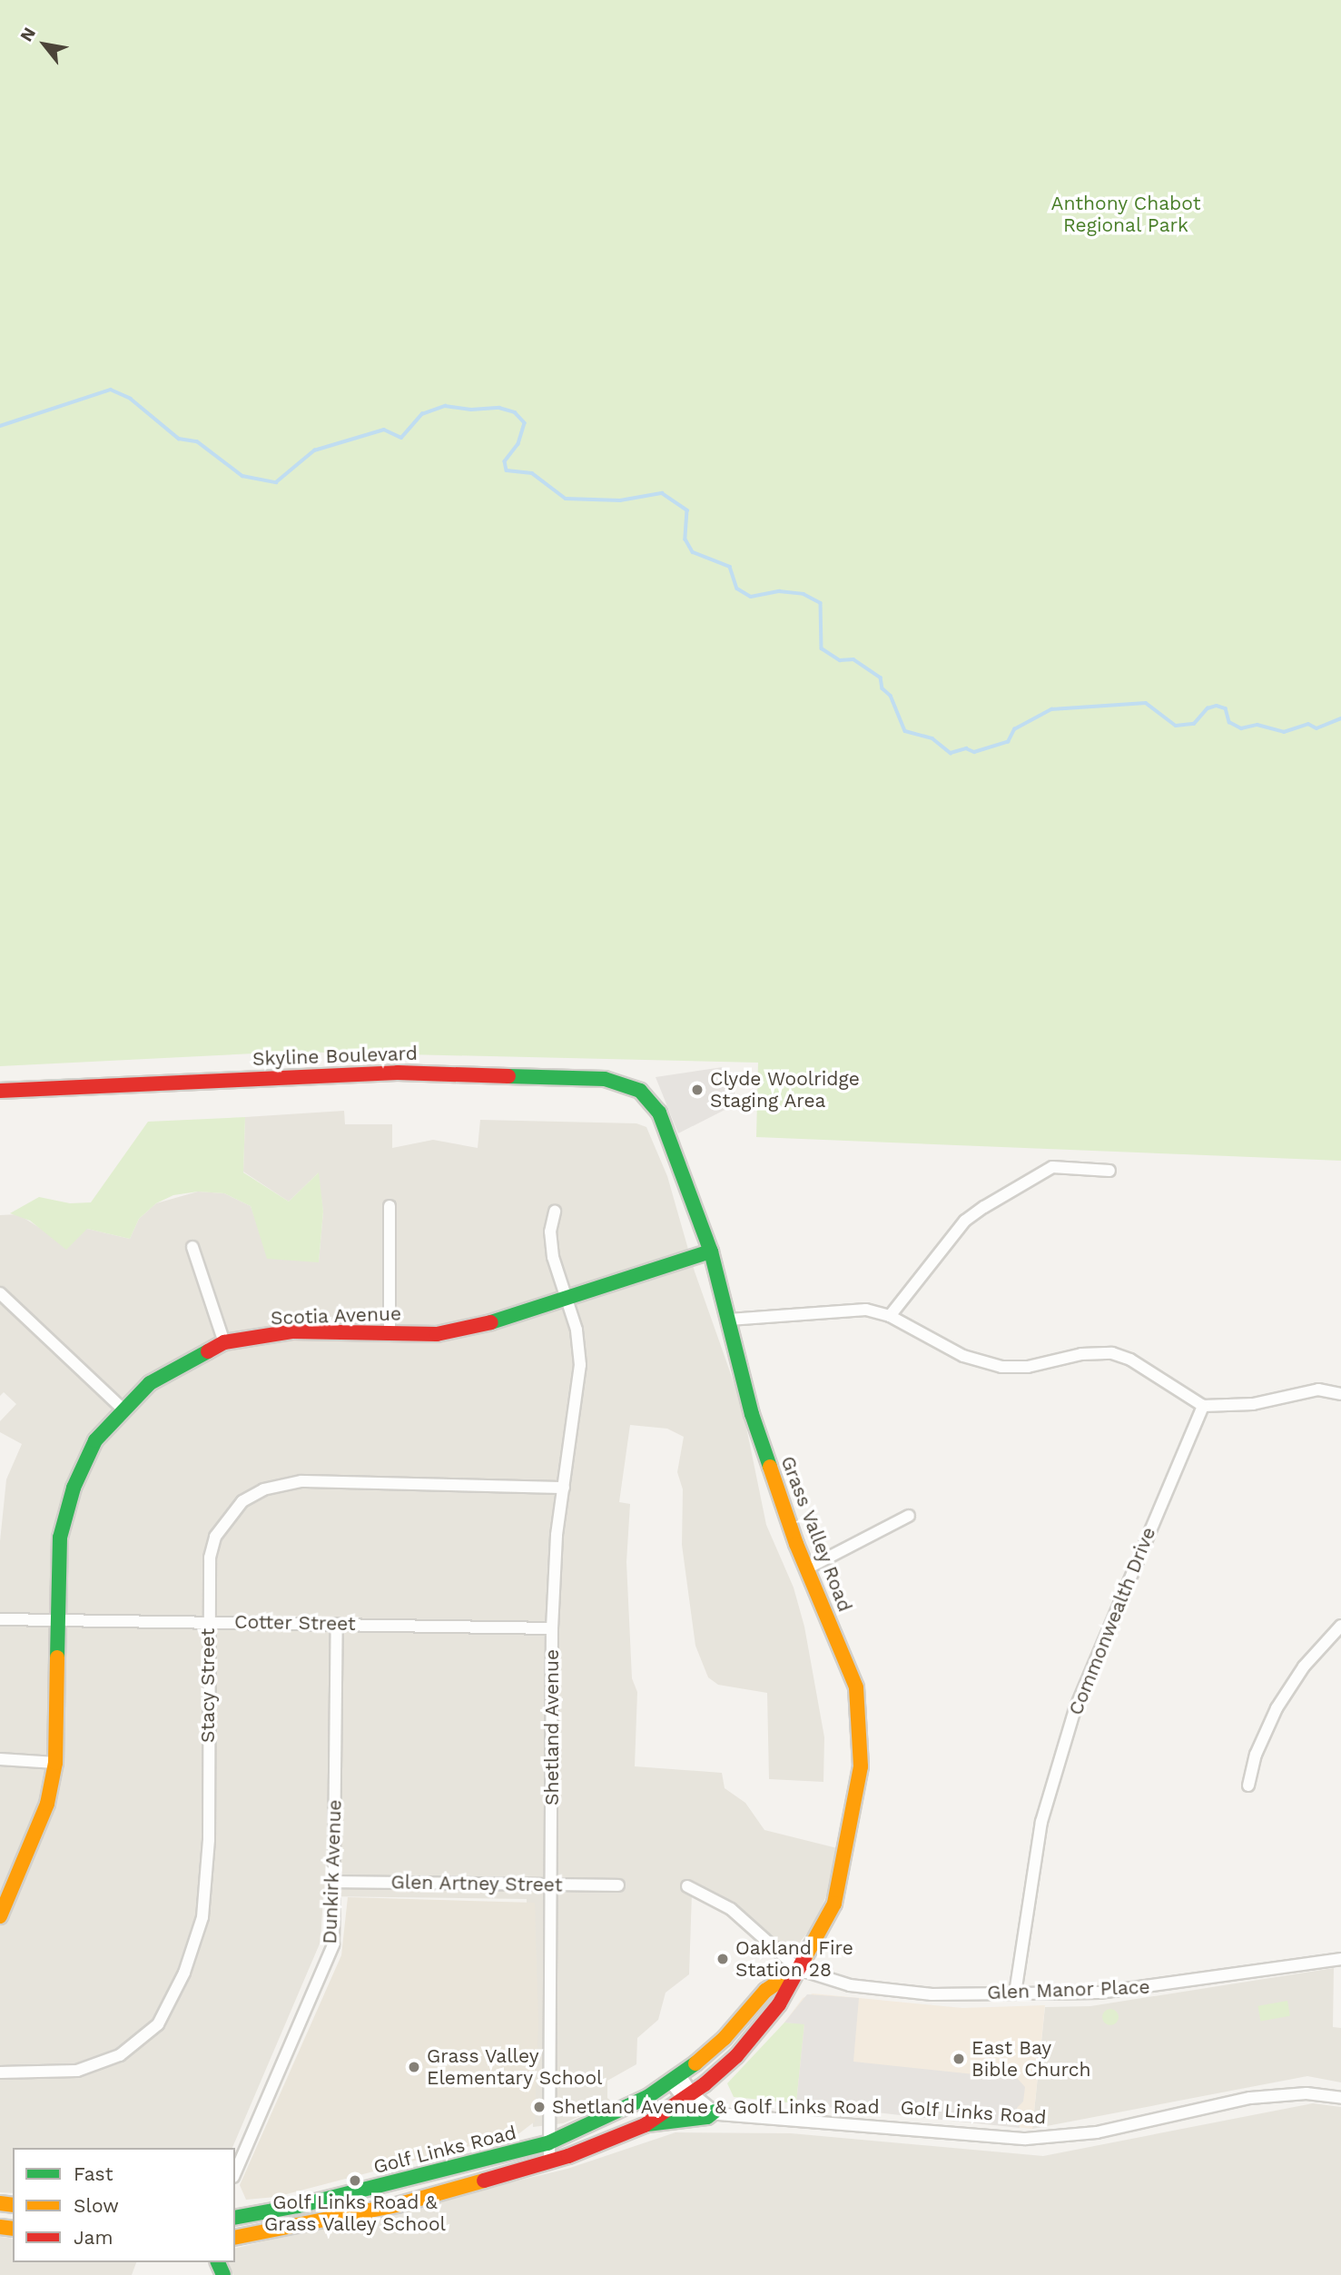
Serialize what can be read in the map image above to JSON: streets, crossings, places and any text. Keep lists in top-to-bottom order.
{
  "streets": {
    "main road": [
      "Skyline Boulevard",
      "Scotia Avenue",
      "Grass Valley Road",
      "Golf Links Road"
    ],
    "street": [
      "Commonwealth Drive",
      "Cotter Street",
      "Stacy Street",
      "Shetland Avenue",
      "Dunkirk Avenue",
      "Glen Artney Street",
      "Glen Manor Place"
    ]
  },
  "crossings": [
    ["Skyline Boulevard", "Grass Valley Road"],
    ["Scotia Avenue", "Grass Valley Road"],
    ["Scotia Avenue", "Cotter Street"],
    ["Scotia Avenue", "Shetland Avenue"],
    ["Grass Valley Road", "Glen Manor Place"],
    ["Grass Valley Road", "Golf Links Road"],
    ["Commonwealth Drive", "Glen Manor Place"],
    ["Cotter Street", "Stacy Street"],
    ["Cotter Street", "Shetland Avenue"],
    ["Cotter Street", "Dunkirk Avenue"],
    ["Stacy Street", "Shetland Avenue"],
    ["Shetland Avenue", "Glen Artney Street"],
    ["Shetland Avenue", "Golf Links Road"],
    ["Dunkirk Avenue", "Glen Artney Street"]
  ],
  "parks": ["Anthony Chabot Regional Park"],
  "places": [
    "Clyde Woolridge Staging Area",
    "Oakland Fire Station 28",
    "East Bay Bible Church",
    "Grass Valley Elementary School",
    "Shetland Avenue & Golf Links Road",
    "Golf Links Road & Grass Valley School"
  ],
  "legend": ["Fast", "Slow", "Jam"],
  "north": "top left"
}
